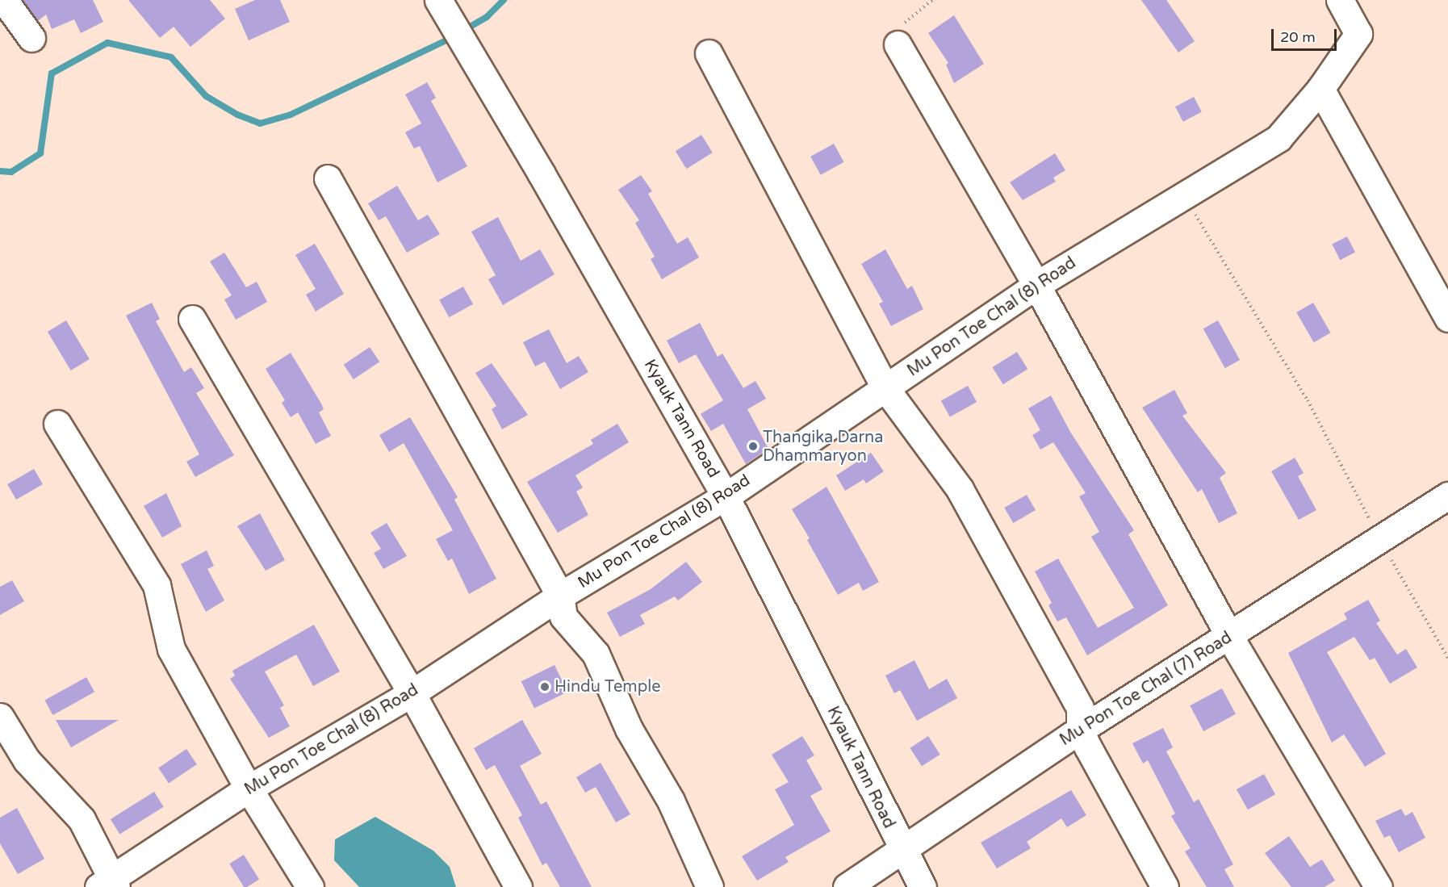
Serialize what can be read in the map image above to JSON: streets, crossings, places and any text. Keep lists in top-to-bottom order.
{
  "streets": {
    "street": ["Mu Pon Toe Chal (8) Road", "Kyauk Tann Road", "Mu Pon Toe Chal (7) Road"]
  },
  "crossings": [
    ["Mu Pon Toe Chal (8) Road", "Kyauk Tann Road"],
    ["Kyauk Tann Road", "Mu Pon Toe Chal (7) Road"]
  ],
  "places": ["Thangika Darna Dhammaryon", "Hindu Temple"],
  "scale_bar": "20 m"
}
